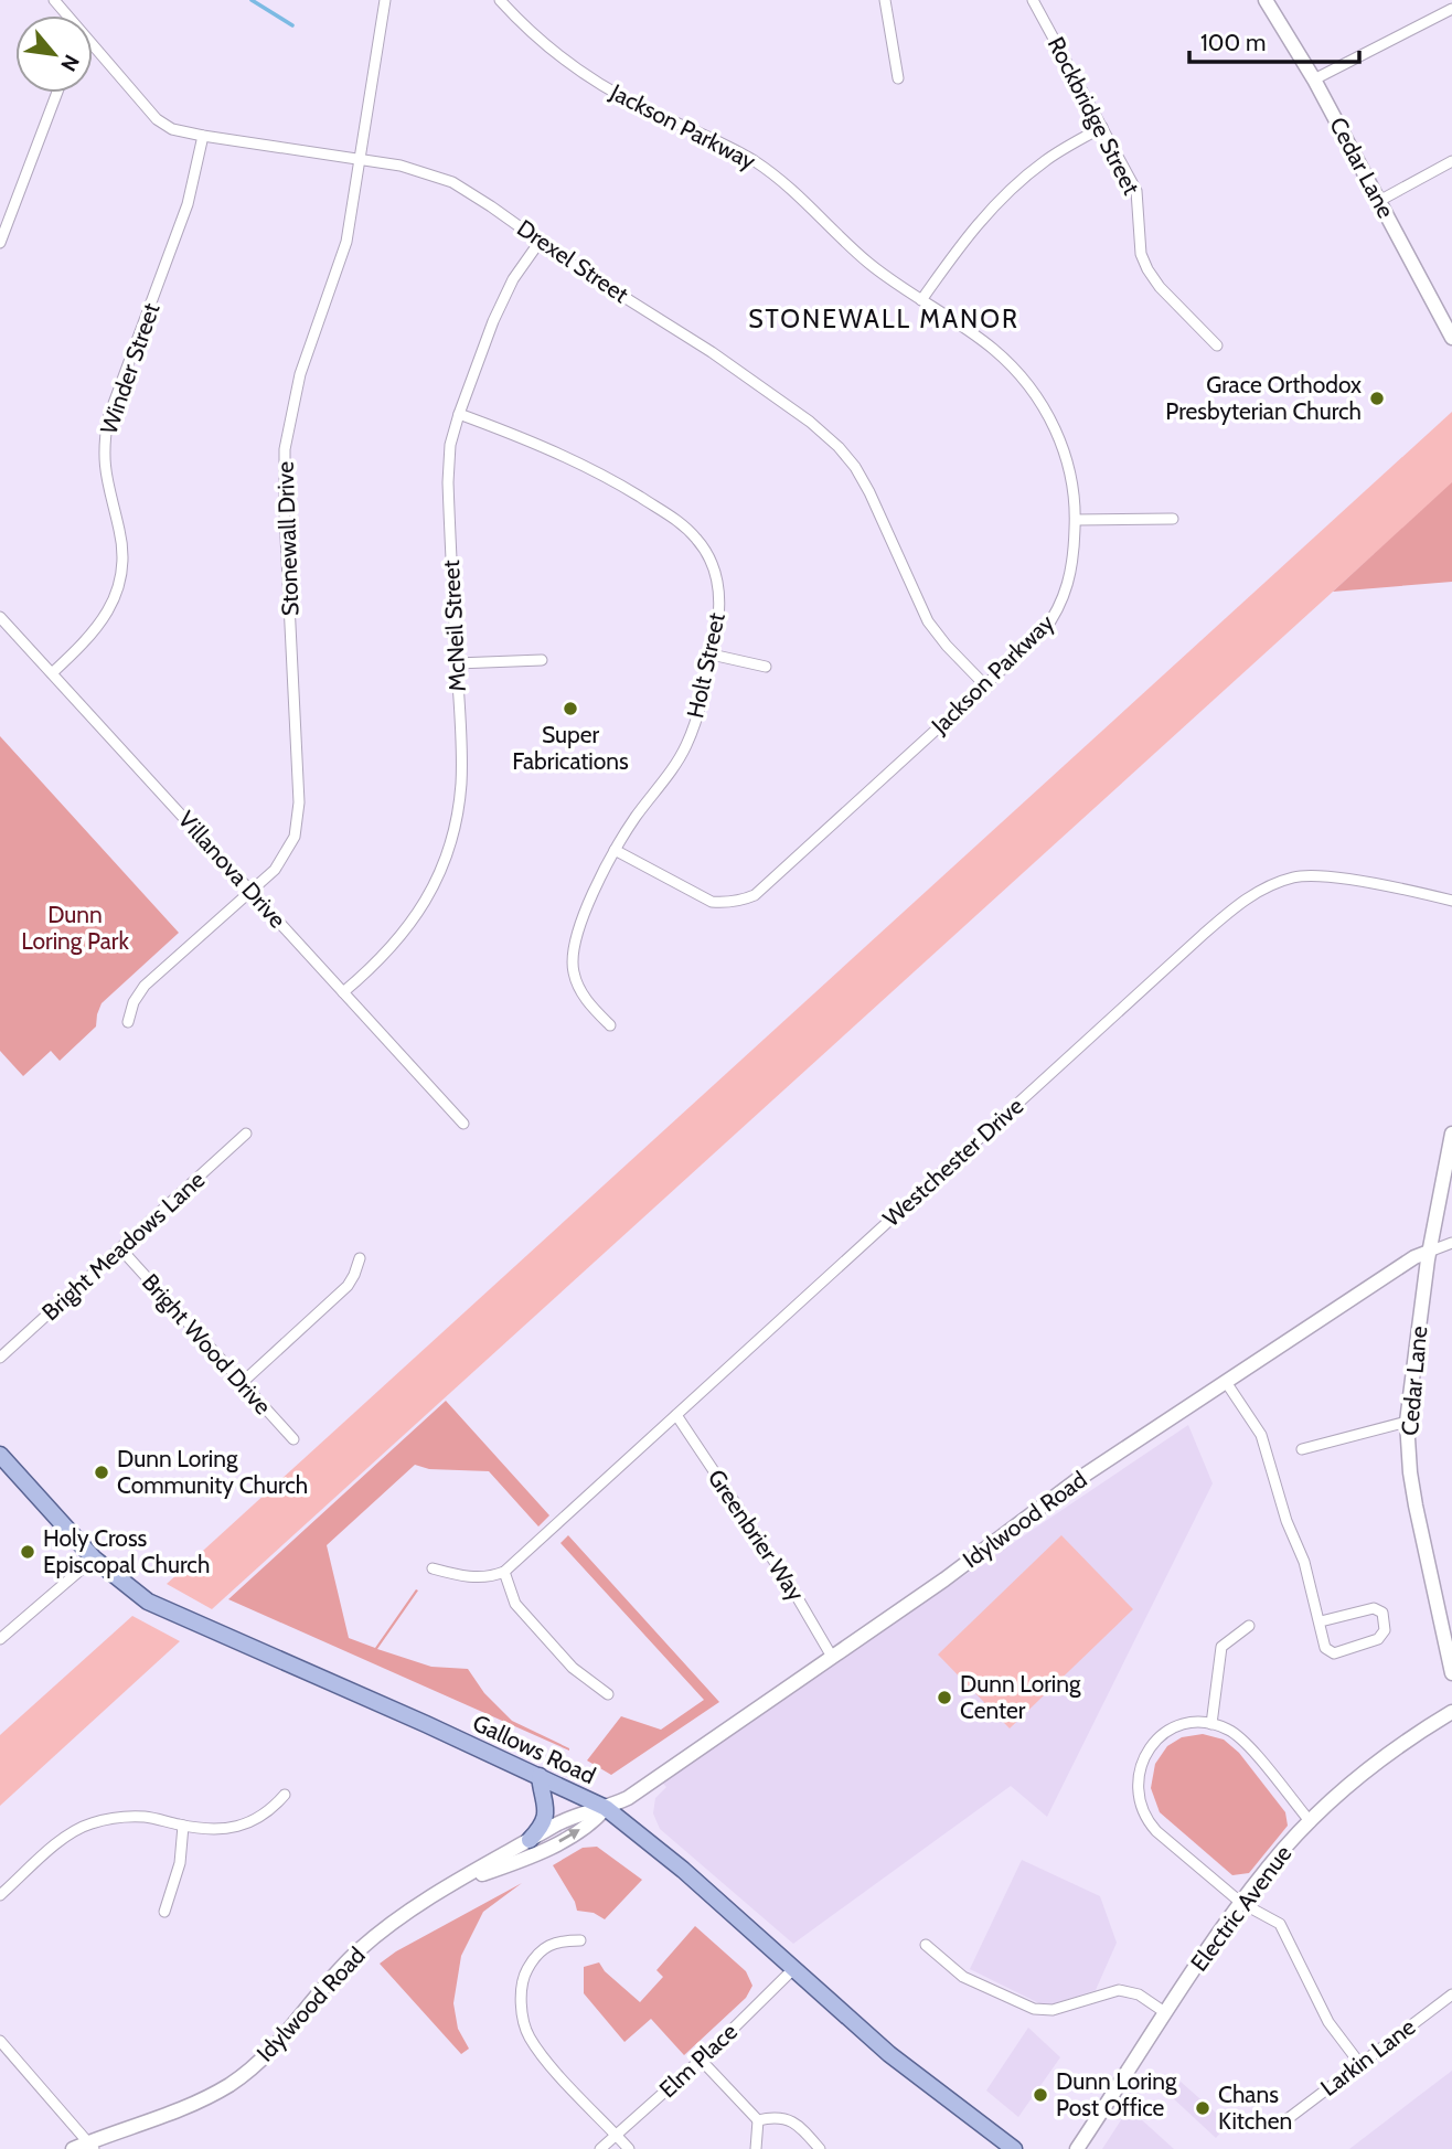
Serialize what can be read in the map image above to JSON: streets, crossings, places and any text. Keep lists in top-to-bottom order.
{
  "streets": {
    "main road": [
      "Cedar Lane",
      "Idylwood Road",
      "Gallows Road",
      "Electric Avenue"
    ],
    "street": [
      "Rockbridge Street",
      "Jackson Parkway",
      "Drexel Street",
      "Winder Street",
      "Stonewall Drive",
      "McNeil Street",
      "Holt Street",
      "Villanova Drive",
      "Westchester Drive",
      "Bright Meadows Lane",
      "Bright Wood Drive",
      "Greenbrier Way",
      "Larkin Lane",
      "Elm Place"
    ]
  },
  "crossings": [
    ["Jackson Parkway", "Drexel Street"],
    ["Jackson Parkway", "Holt Street"],
    ["Cedar Lane", "Idylwood Road"],
    ["Drexel Street", "Winder Street"],
    ["Drexel Street", "Stonewall Drive"],
    ["Drexel Street", "McNeil Street"],
    ["Winder Street", "Villanova Drive"],
    ["Stonewall Drive", "Villanova Drive"],
    ["McNeil Street", "Holt Street"],
    ["McNeil Street", "Villanova Drive"],
    ["Westchester Drive", "Greenbrier Way"],
    ["Bright Meadows Lane", "Bright Wood Drive"],
    ["Idylwood Road", "Greenbrier Way"],
    ["Idylwood Road", "Gallows Road"],
    ["Gallows Road", "Elm Place"]
  ],
  "districts": ["STONEWALL MANOR"],
  "parks": ["Dunn Loring Park"],
  "places": [
    "Grace Orthodox Presbyterian Church",
    "Super Fabrications",
    "Dunn Loring Community Church",
    "Holy Cross Episcopal Church",
    "Dunn Loring Center",
    "Dunn Loring Post Office",
    "Chans Kitchen"
  ],
  "scale_bar": "100 m",
  "north": "bottom right"
}
